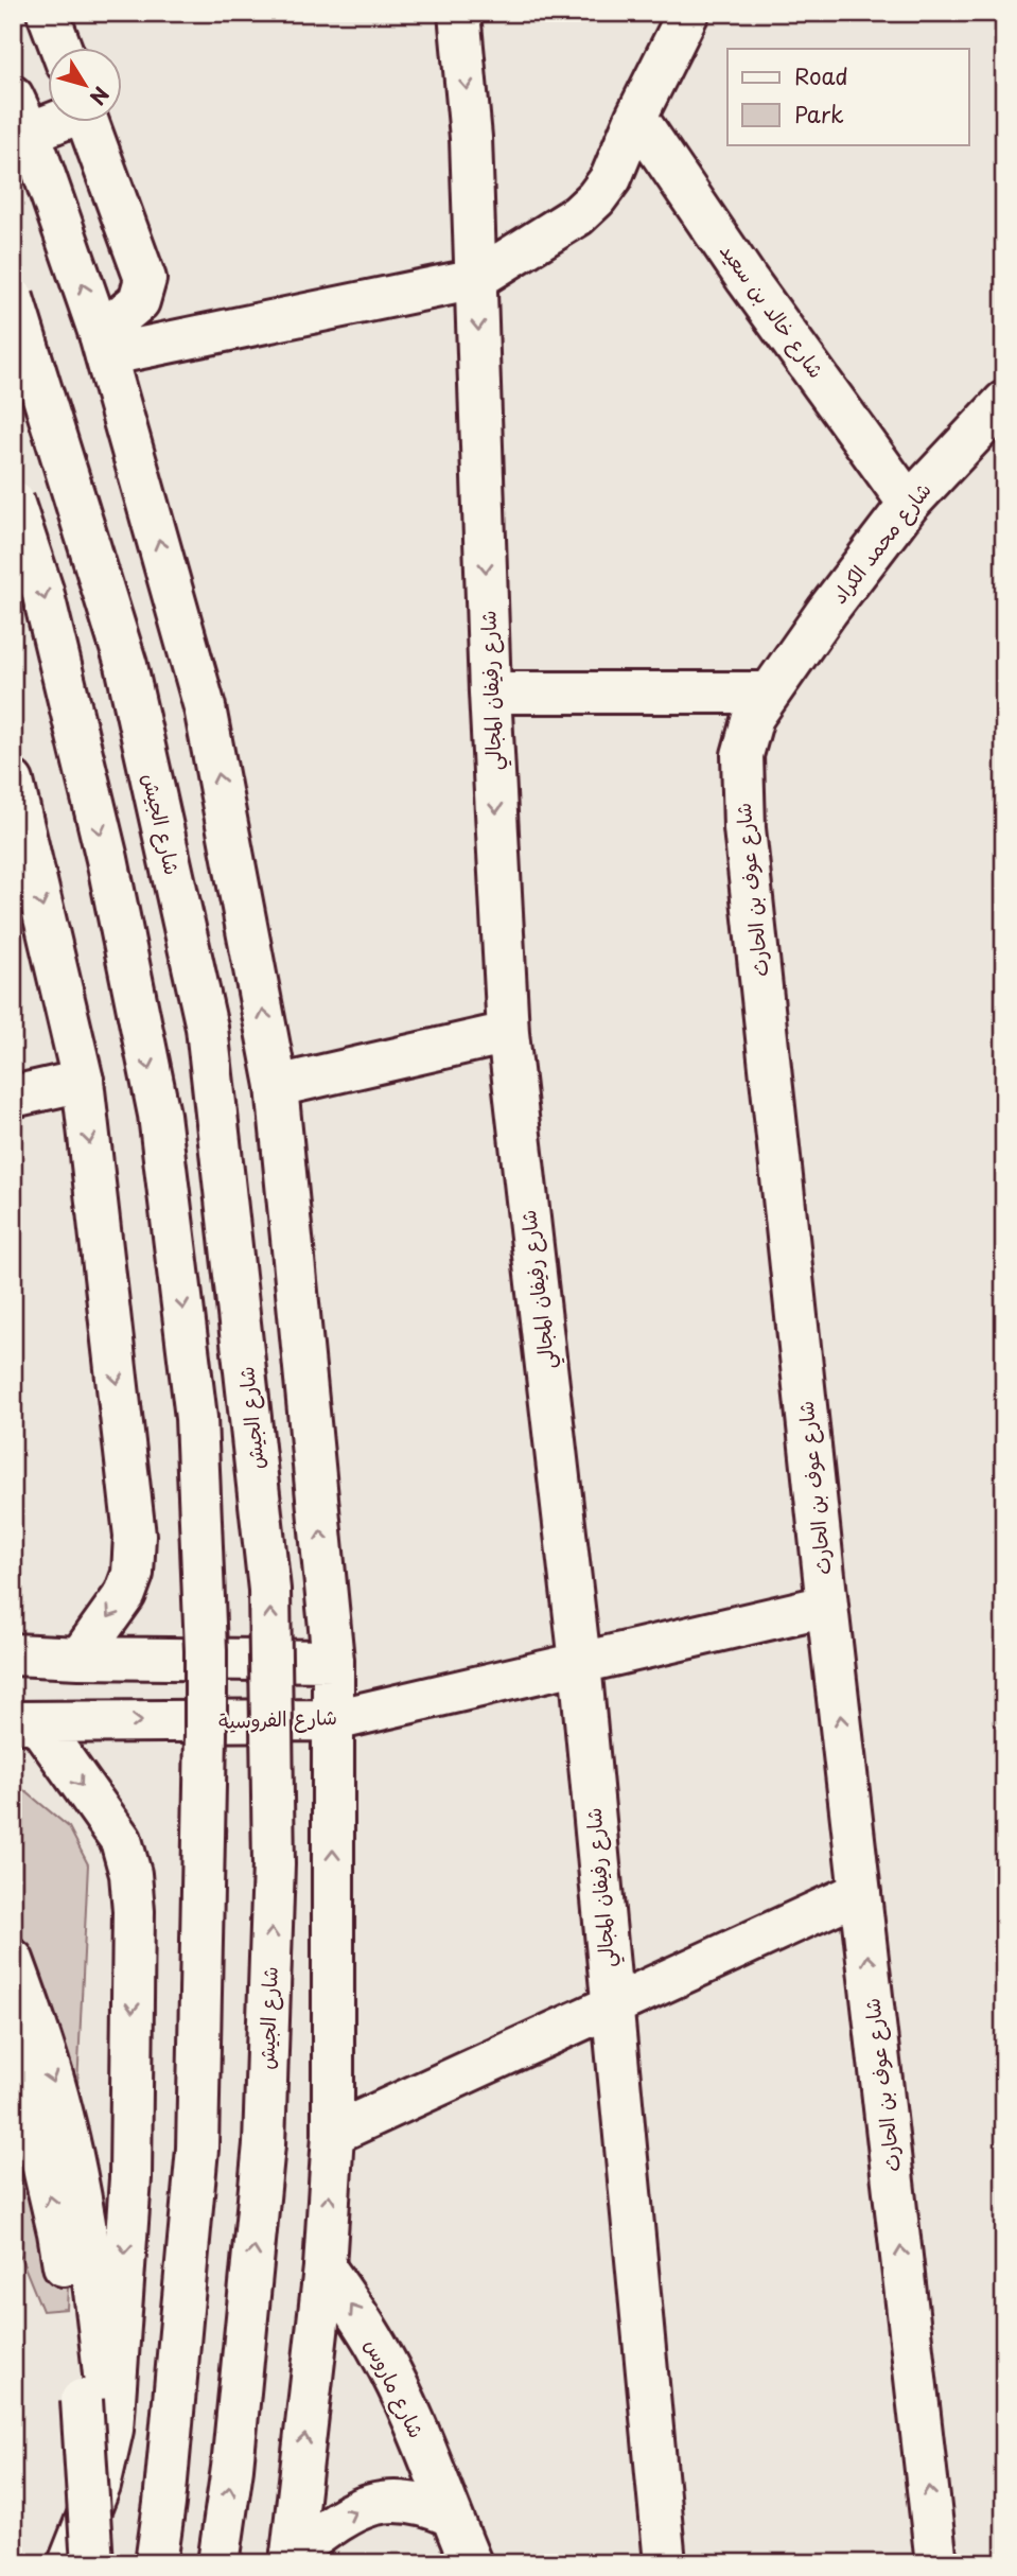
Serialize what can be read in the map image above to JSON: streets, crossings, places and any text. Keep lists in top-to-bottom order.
{
  "streets": {
    "main road": [
      "شارع خالد بن سعيد",
      "شارع محمد الكراد",
      "شارع رفيفان المجالي",
      "شارع الجيش",
      "شارع عوف بن الحارث",
      "شارع الفروسية",
      "شارع ماروس"
    ]
  },
  "crossings": [
    ["شارع خالد بن سعيد", "شارع محمد الكراد"],
    ["شارع محمد الكراد", "شارع عوف بن الحارث"],
    ["شارع رفيفان المجالي", "شارع الفروسية"],
    ["شارع عوف بن الحارث", "شارع الفروسية"]
  ],
  "one_way": ["شارع عوف بن الحارث"],
  "legend": ["Road", "Park"],
  "north": "bottom right"
}
